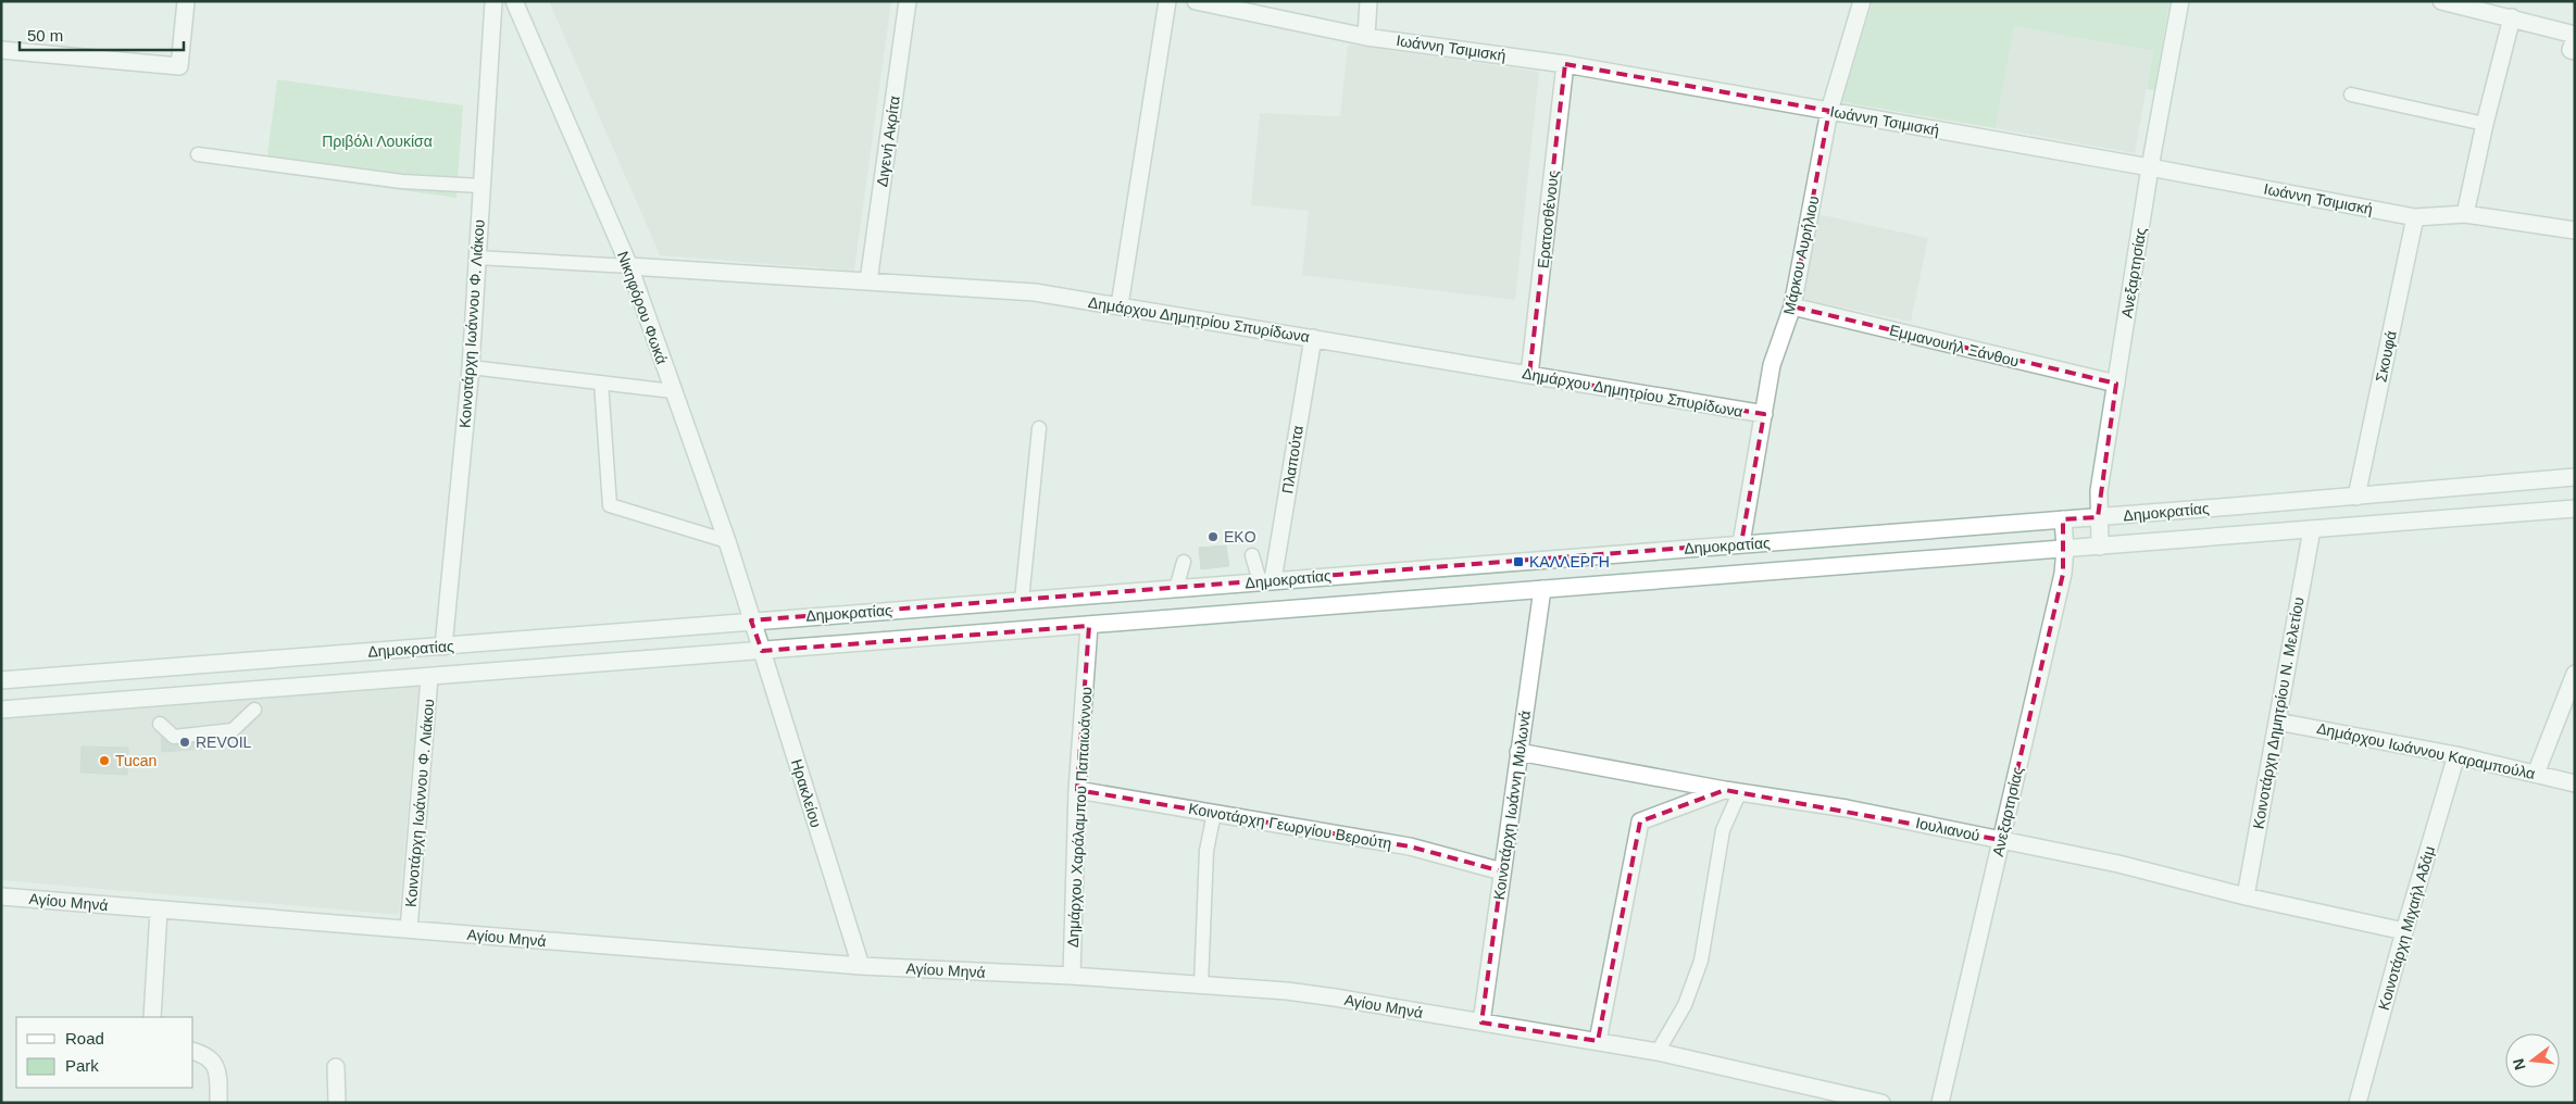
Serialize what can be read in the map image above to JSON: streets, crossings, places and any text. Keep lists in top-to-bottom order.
{
  "streets": {
    "street": [
      "Ιωάννη Τσιμισκή",
      "Διγενή Ακρίτα",
      "Ερατοσθένους",
      "Μάρκου Αυρήλιου",
      "Ανεξαρτησίας",
      "Νικηφόρου Φωκά",
      "Δημάρχου Δημητρίου Σπυρίδωνα",
      "Κοινοτάρχη Ιωάννου Φ. Λιάκου",
      "Εμμανουήλ Ξάνθου",
      "Σκουφά",
      "Πλαπούτα",
      "Δημοκρατίας",
      "Κοινοτάρχη Δημητρίου Ν. Μελετίου",
      "Δημάρχου Ιωάννου Καραμπούλα",
      "Ηρακλείου",
      "Κοινοτάρχη Ιωάννη Μυλωνά",
      "Δημάρχου Χαράλαμπου Παπαιωάννου",
      "Κοινοτάρχη Γεωργίου Βερούτη",
      "Ιουλιανού",
      "Αγίου Μηνά",
      "Κοινοτάρχη Μιχαήλ Αδάμ"
    ]
  },
  "crossings": [
    ["Ιωάννη Τσιμισκή", "Ερατοσθένους"],
    ["Ιωάννη Τσιμισκή", "Μάρκου Αυρήλιου"],
    ["Ιωάννη Τσιμισκή", "Ανεξαρτησίας"],
    ["Ιωάννη Τσιμισκή", "Σκουφά"],
    ["Διγενή Ακρίτα", "Δημάρχου Δημητρίου Σπυρίδωνα"],
    ["Ερατοσθένους", "Δημάρχου Δημητρίου Σπυρίδωνα"],
    ["Μάρκου Αυρήλιου", "Δημάρχου Δημητρίου Σπυρίδωνα"],
    ["Μάρκου Αυρήλιου", "Εμμανουήλ Ξάνθου"],
    ["Μάρκου Αυρήλιου", "Δημοκρατίας"],
    ["Ανεξαρτησίας", "Εμμανουήλ Ξάνθου"],
    ["Ανεξαρτησίας", "Δημοκρατίας"],
    ["Ανεξαρτησίας", "Ιουλιανού"],
    ["Νικηφόρου Φωκά", "Δημάρχου Δημητρίου Σπυρίδωνα"],
    ["Νικηφόρου Φωκά", "Δημοκρατίας"],
    ["Νικηφόρου Φωκά", "Ηρακλείου"],
    ["Δημάρχου Δημητρίου Σπυρίδωνα", "Πλαπούτα"],
    ["Κοινοτάρχη Ιωάννου Φ. Λιάκου", "Δημοκρατίας"],
    ["Κοινοτάρχη Ιωάννου Φ. Λιάκου", "Αγίου Μηνά"],
    ["Σκουφά", "Δημοκρατίας"],
    ["Πλαπούτα", "Δημοκρατίας"],
    ["Δημοκρατίας", "Κοινοτάρχη Δημητρίου Ν. Μελετίου"],
    ["Δημοκρατίας", "Ηρακλείου"],
    ["Δημοκρατίας", "Κοινοτάρχη Ιωάννη Μυλωνά"],
    ["Δημοκρατίας", "Δημάρχου Χαράλαμπου Παπαιωάννου"],
    ["Κοινοτάρχη Δημητρίου Ν. Μελετίου", "Δημάρχου Ιωάννου Καραμπούλα"],
    ["Κοινοτάρχη Δημητρίου Ν. Μελετίου", "Ιουλιανού"],
    ["Δημάρχου Ιωάννου Καραμπούλα", "Κοινοτάρχη Μιχαήλ Αδάμ"],
    ["Ηρακλείου", "Αγίου Μηνά"],
    ["Κοινοτάρχη Ιωάννη Μυλωνά", "Κοινοτάρχη Γεωργίου Βερούτη"],
    ["Κοινοτάρχη Ιωάννη Μυλωνά", "Ιουλιανού"],
    ["Κοινοτάρχη Ιωάννη Μυλωνά", "Αγίου Μηνά"],
    ["Δημάρχου Χαράλαμπου Παπαιωάννου", "Κοινοτάρχη Γεωργίου Βερούτη"],
    ["Δημάρχου Χαράλαμπου Παπαιωάννου", "Αγίου Μηνά"],
    ["Ιουλιανού", "Κοινοτάρχη Μιχαήλ Αδάμ"]
  ],
  "parks": ["Πριβόλι Λουκίσα"],
  "places": {
    "other": ["EKO", "REVOIL", "Tucan"],
    "transit": ["ΚΑΛΛΕΡΓΗ"]
  },
  "legend": ["Road", "Park"],
  "scale_bar": "50 m",
  "north": "left"
}
